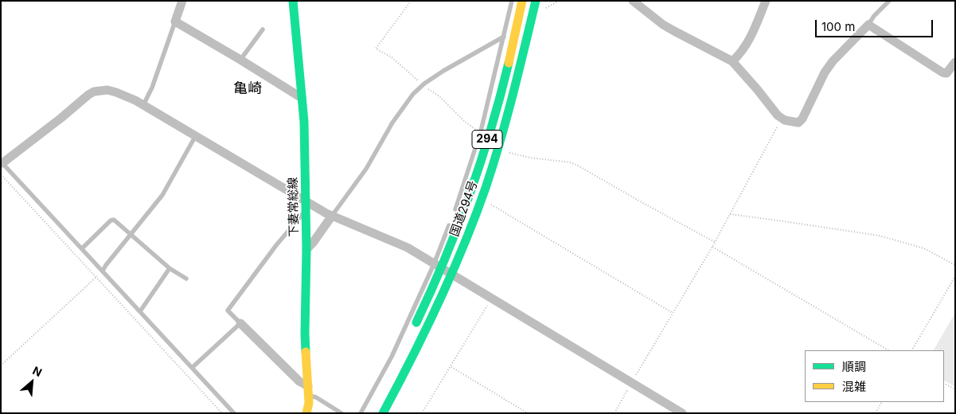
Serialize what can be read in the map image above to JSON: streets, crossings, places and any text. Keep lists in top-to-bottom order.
{
  "streets": {
    "main road": ["294", "下妻常総線", "国道294号"]
  },
  "districts": ["亀崎"],
  "legend": ["順調", "混雑"],
  "scale_bar": "100 m",
  "north": "top right"
}
